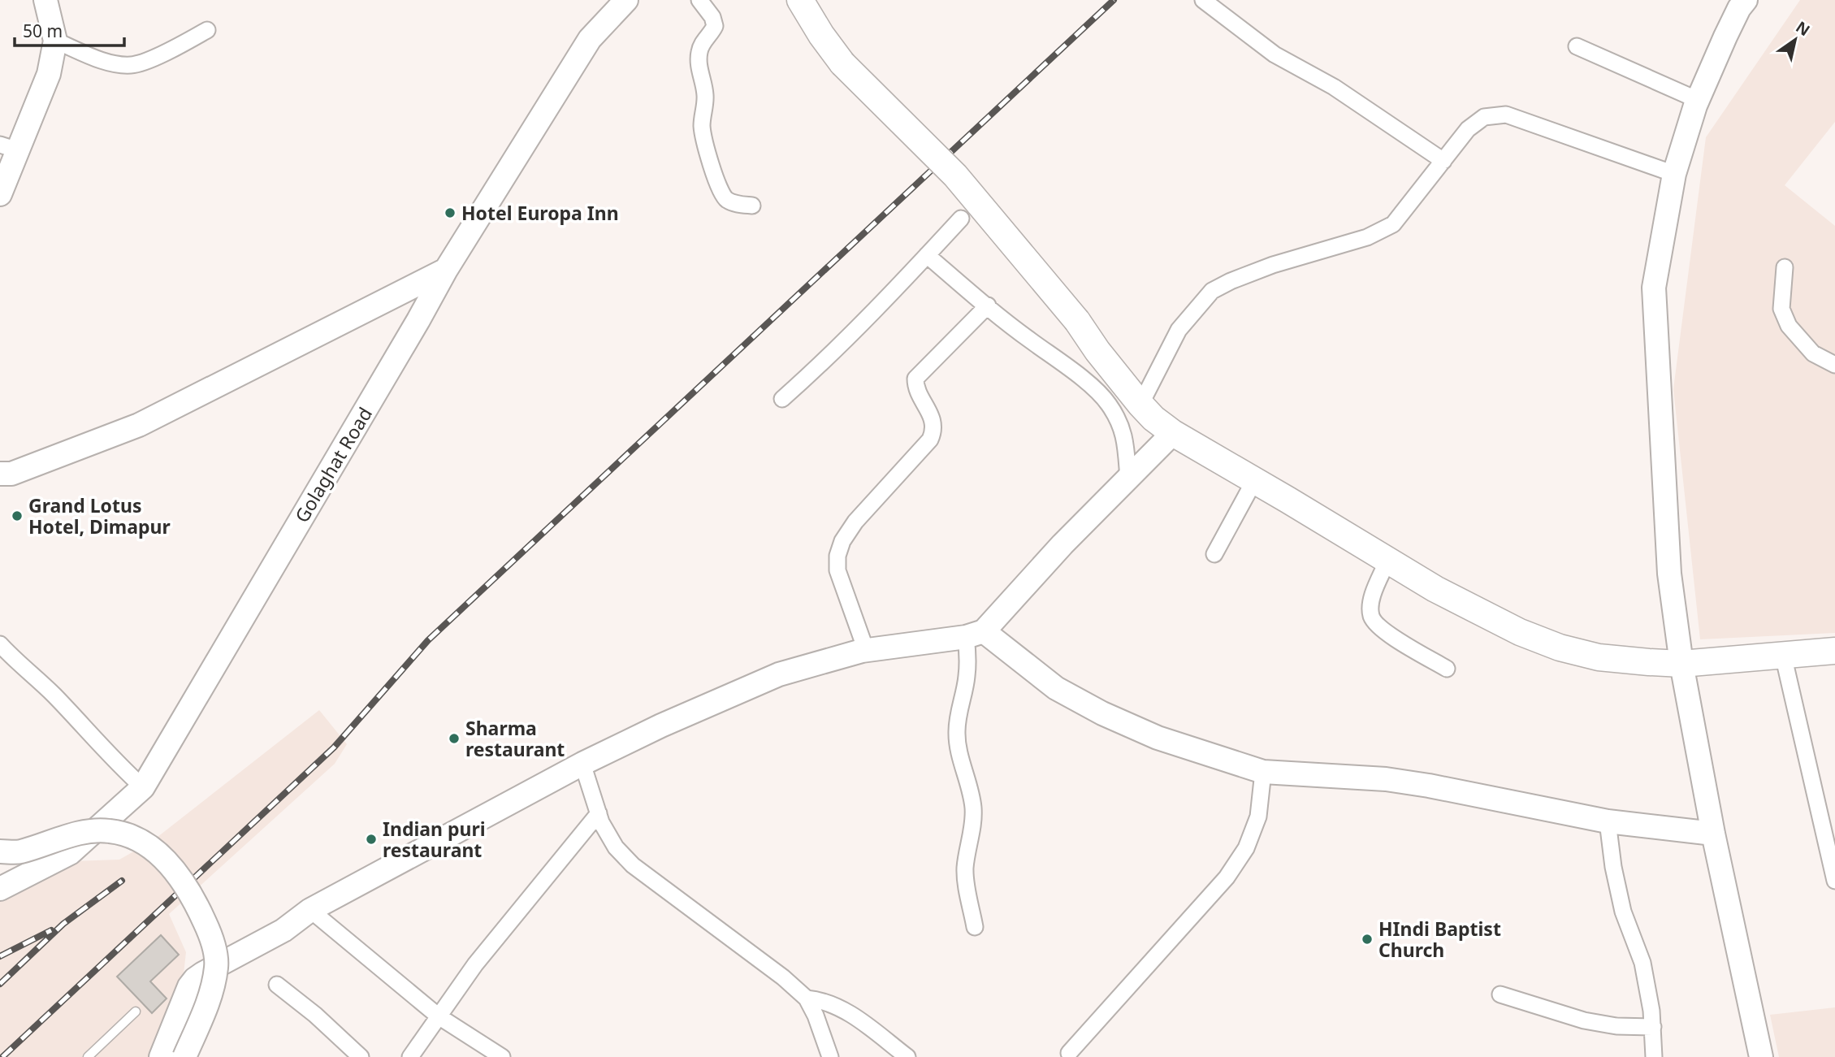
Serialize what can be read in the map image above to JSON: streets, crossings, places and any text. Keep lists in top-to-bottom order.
{
  "streets": {
    "street": ["Golaghat Road"]
  },
  "places": [
    "Hotel Europa Inn",
    "Grand Lotus Hotel, Dimapur",
    "Sharma restaurant",
    "Indian puri restaurant",
    "HIndi Baptist Church"
  ],
  "scale_bar": "50 m",
  "north": "top right"
}
